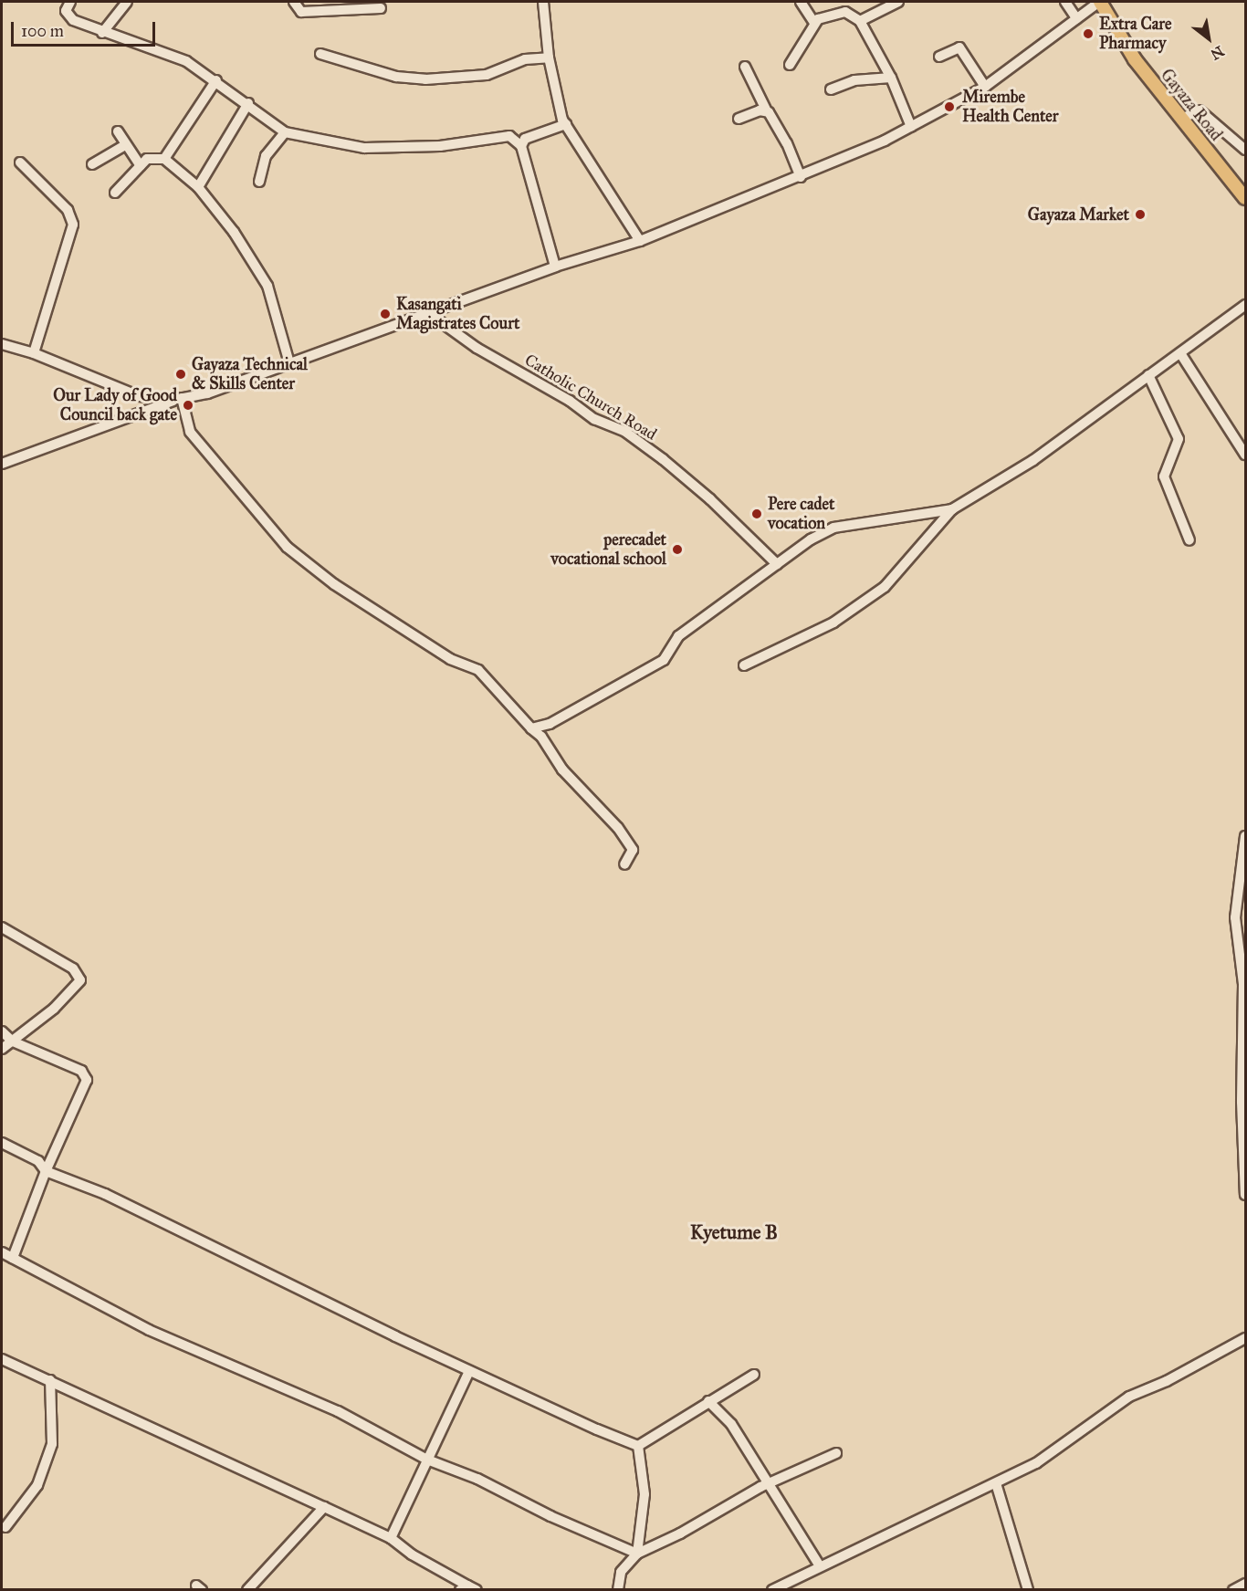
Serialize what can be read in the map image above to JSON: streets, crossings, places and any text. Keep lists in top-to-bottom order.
{
  "streets": {
    "main road": ["Gayaza Road"],
    "street": ["Catholic Church Road"]
  },
  "districts": ["Kyetume B"],
  "places": [
    "Extra Care Pharmacy",
    "Mirembe Health Center",
    "Gayaza Market",
    "Kasangati Magistrates Court",
    "Gayaza Technical & Skills Center",
    "Our Lady of Good Council back gate",
    "Pere cadet vocation",
    "perecadet vocational school"
  ],
  "scale_bar": "100 m",
  "north": "bottom right"
}
